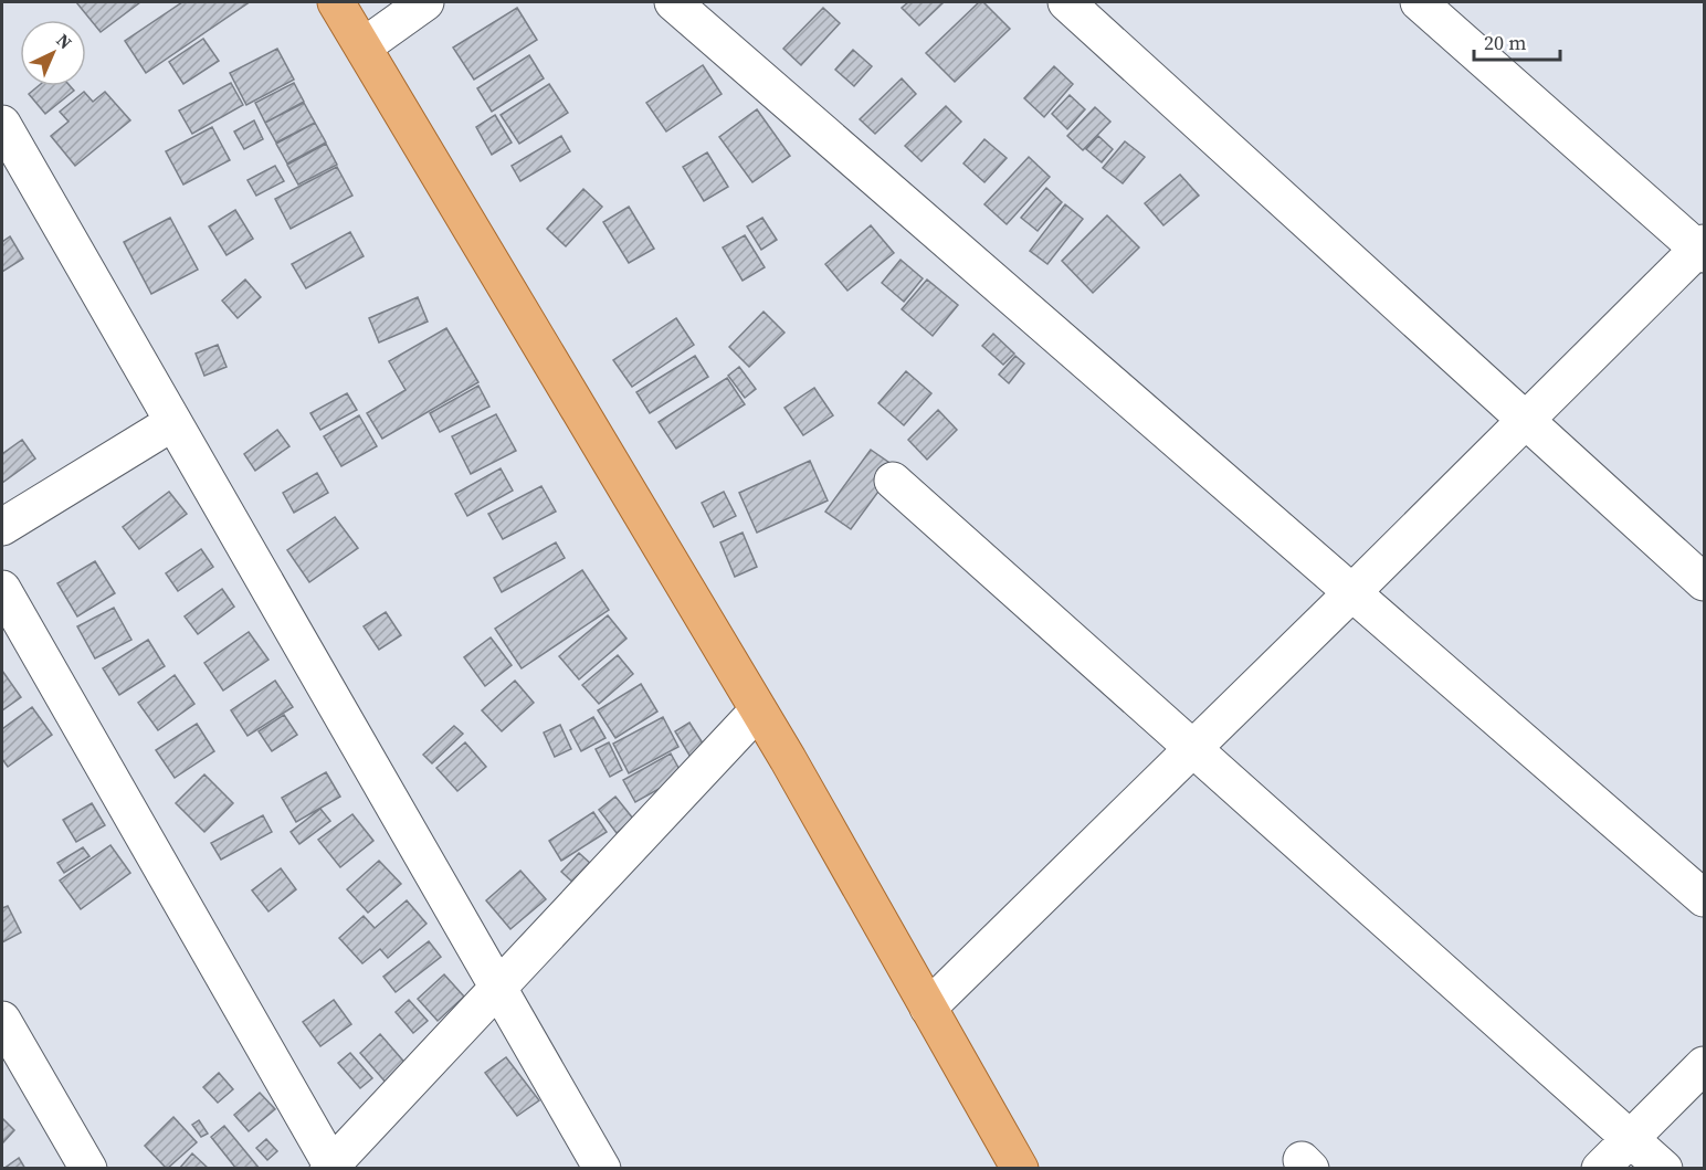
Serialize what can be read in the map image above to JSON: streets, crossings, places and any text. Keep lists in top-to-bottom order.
{
  "scale_bar": "20 m",
  "north": "top right"
}
